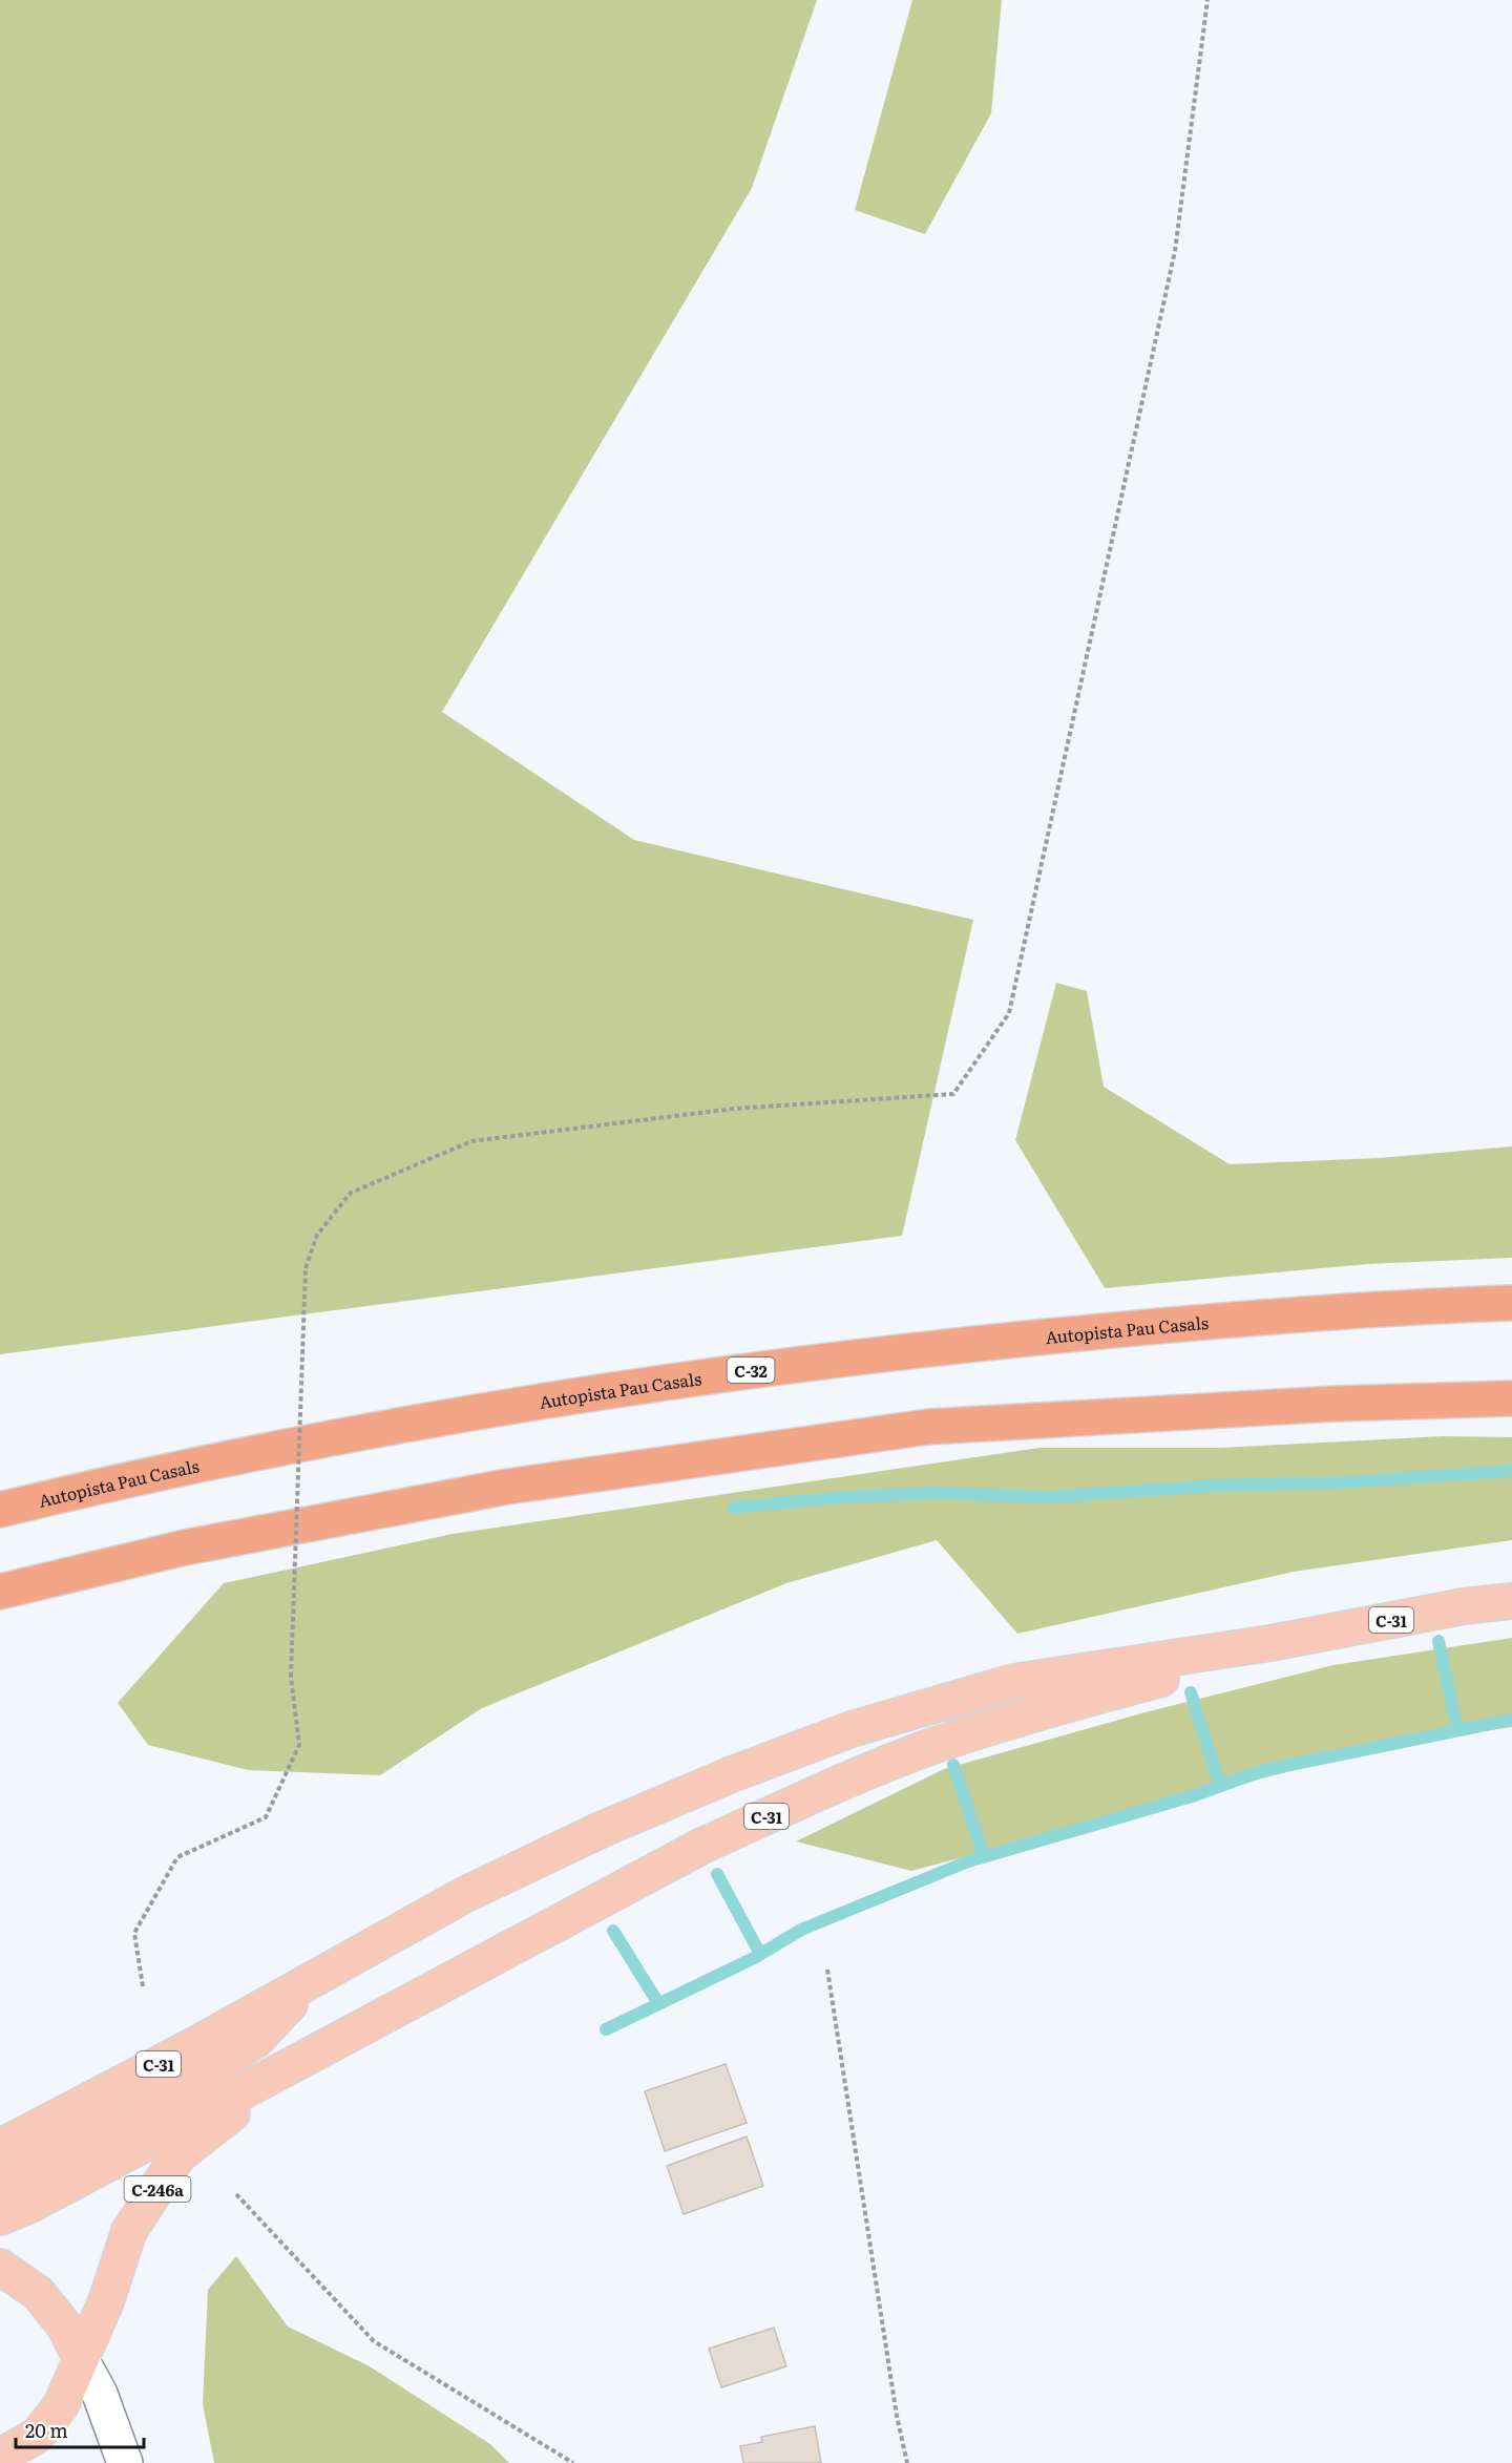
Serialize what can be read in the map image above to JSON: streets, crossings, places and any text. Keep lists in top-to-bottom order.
{
  "streets": {
    "highway": ["Autopista Pau Casals", "C-32"],
    "main road": ["C-31", "C-246a"]
  },
  "crossings": [
    ["C-31", "C-246a"]
  ],
  "scale_bar": "20 m"
}
